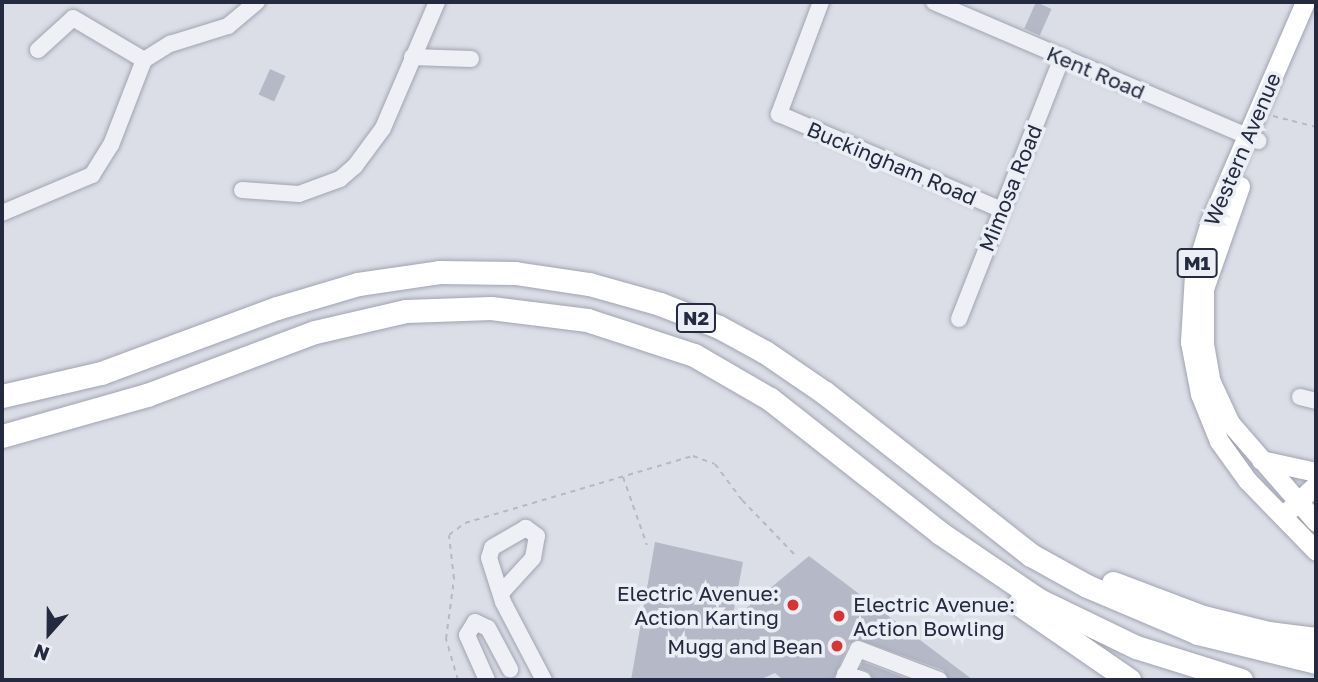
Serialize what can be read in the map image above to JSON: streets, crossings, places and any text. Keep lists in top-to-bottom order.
{
  "streets": {
    "highway": ["N2"],
    "main road": ["Western Avenue", "M1"],
    "street": ["Kent Road", "Buckingham Road", "Mimosa Road"]
  },
  "crossings": [
    ["Kent Road", "Western Avenue"],
    ["Kent Road", "Mimosa Road"],
    ["Buckingham Road", "Mimosa Road"]
  ],
  "places": ["Electric Avenue: Action Karting", "Electric Avenue: Action Bowling", "Mugg and Bean"],
  "north": "bottom"
}
